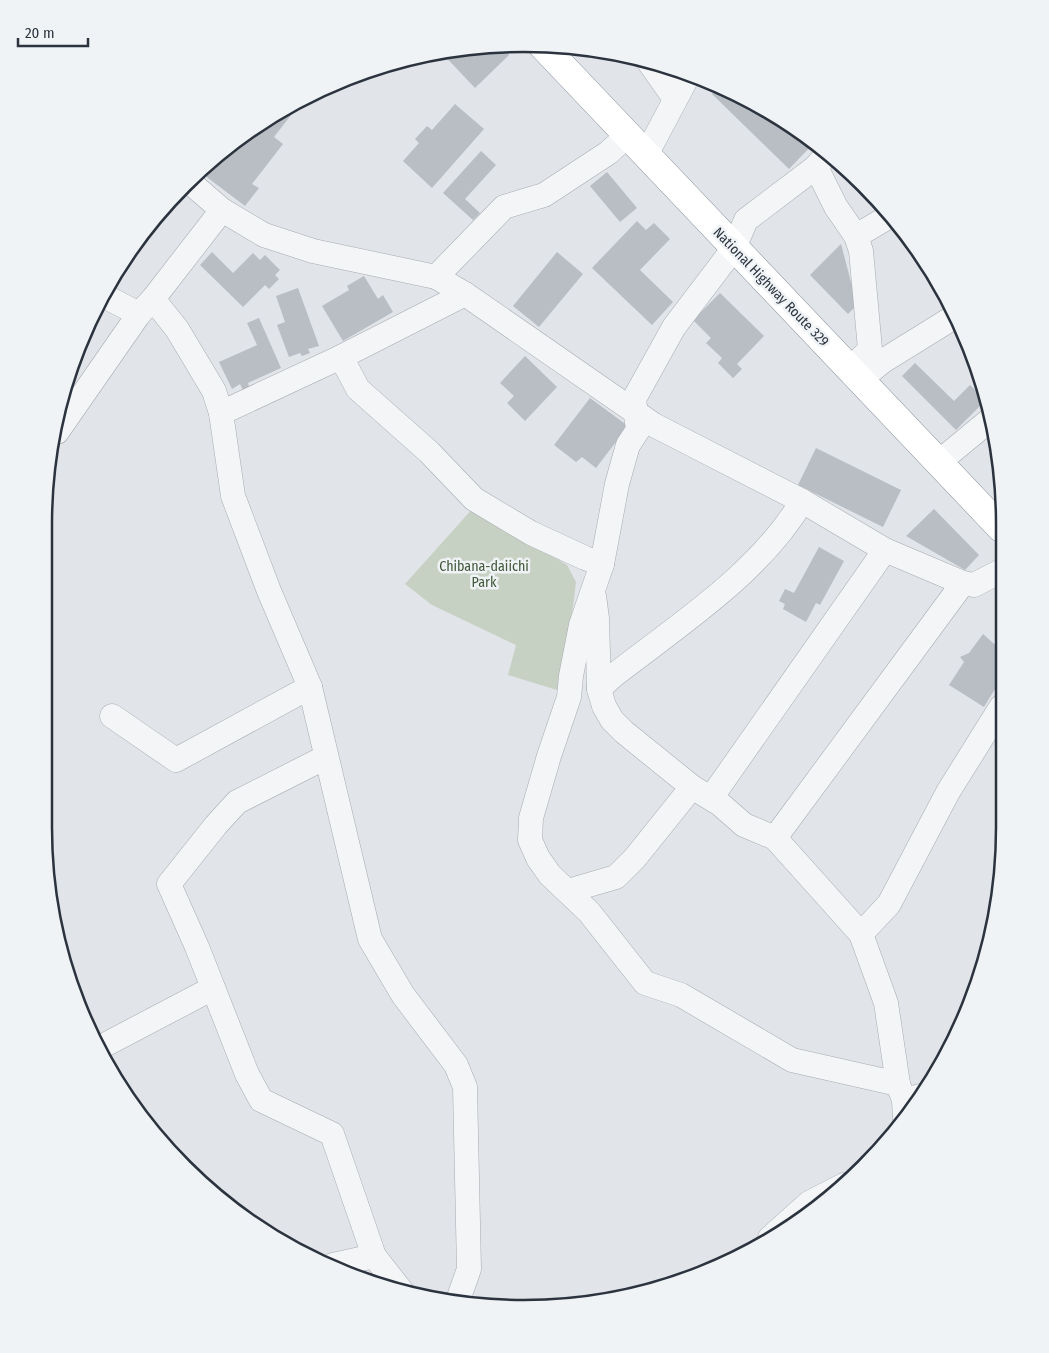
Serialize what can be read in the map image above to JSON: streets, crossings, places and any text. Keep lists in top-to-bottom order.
{
  "streets": {
    "highway": ["National Highway Route 329"]
  },
  "parks": ["Chibana-daiichi Park"],
  "scale_bar": "20 m"
}
